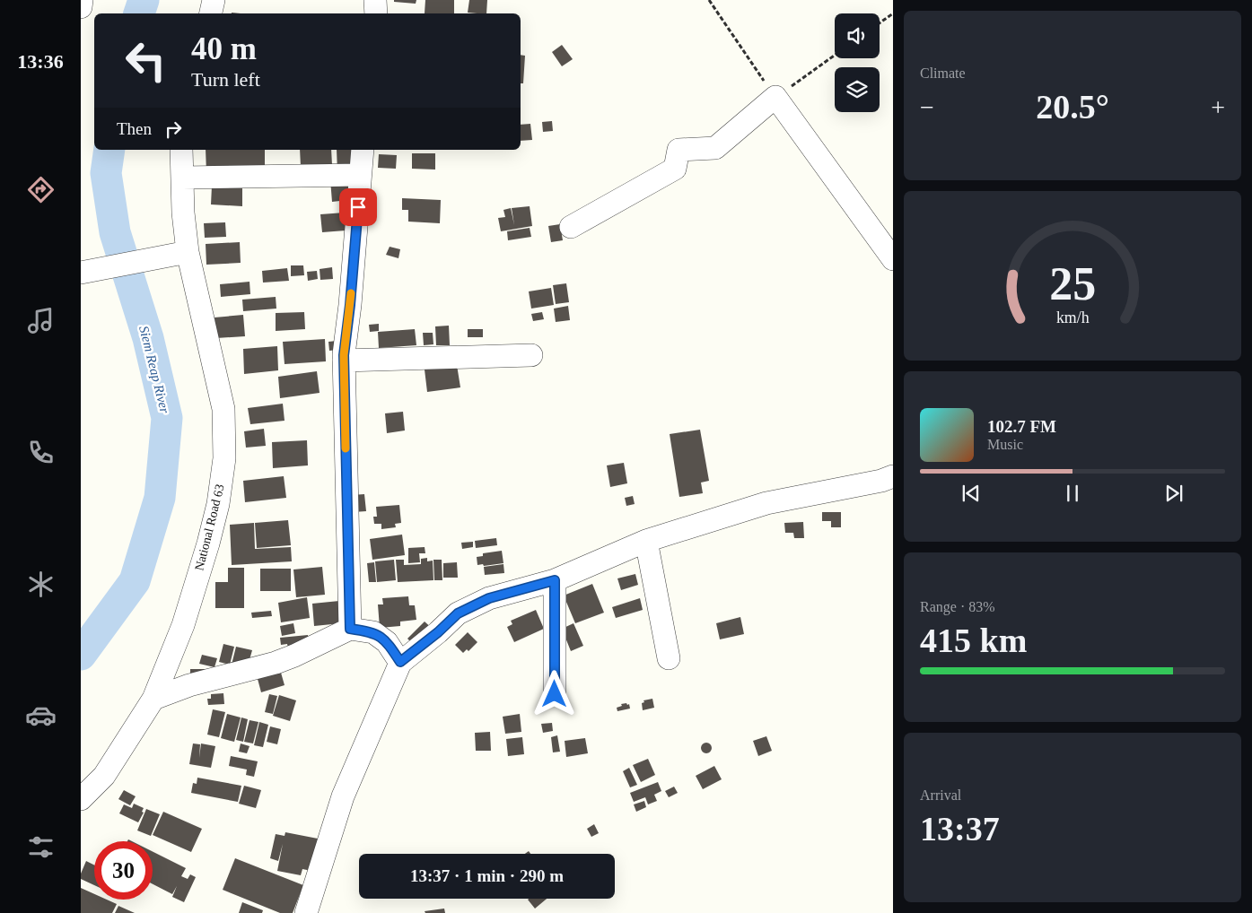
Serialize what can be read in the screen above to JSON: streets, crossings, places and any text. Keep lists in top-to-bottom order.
{
  "streets": {
    "street": ["National Road 63"]
  },
  "water": ["Siem Reap River"],
  "page": {
    "tabs": "13:36",
    "tile": [
      "Climate",
      ["Range · 83%", "415 km"],
      ["Arrival", "13:37"]
    ],
    "turn": ["40 m", "Turn left"],
    "heat": ["−", "20.5°", "+"],
    "then": "Then",
    "song": ["102.7 FM", "Music"],
    "limit": "30",
    "trip": "13:37 · 1 min · 290 m",
    "gauge": ["25", "km/h"]
  }
}
